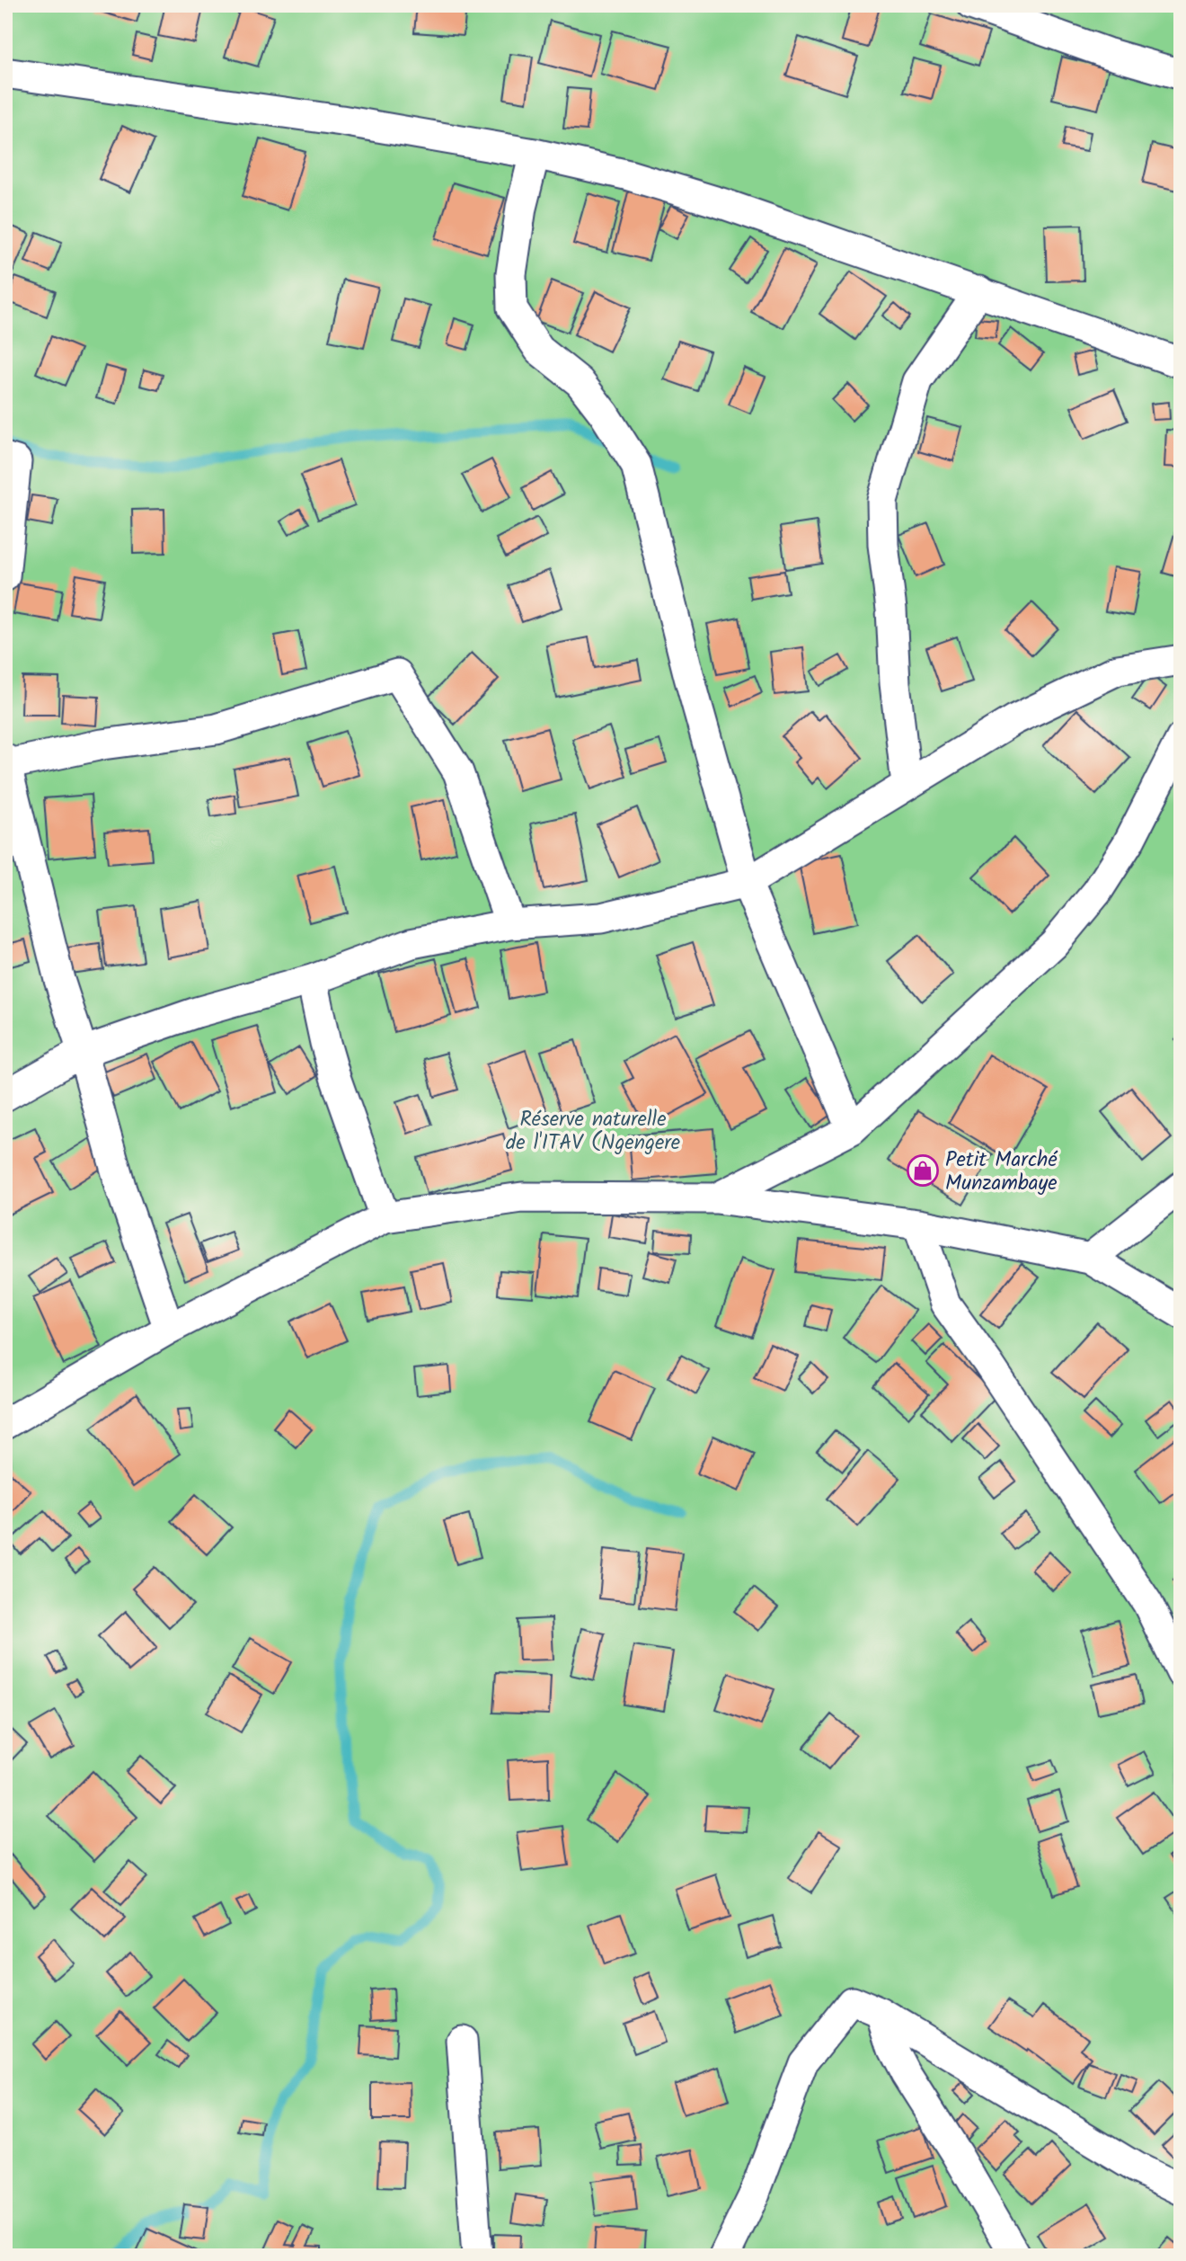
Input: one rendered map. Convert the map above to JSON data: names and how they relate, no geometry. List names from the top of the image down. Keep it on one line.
{"parks":["Réserve naturelle de l'ITAV (Ngengere"],"places":{"shop":["Petit Marché Munzambaye"]}}
